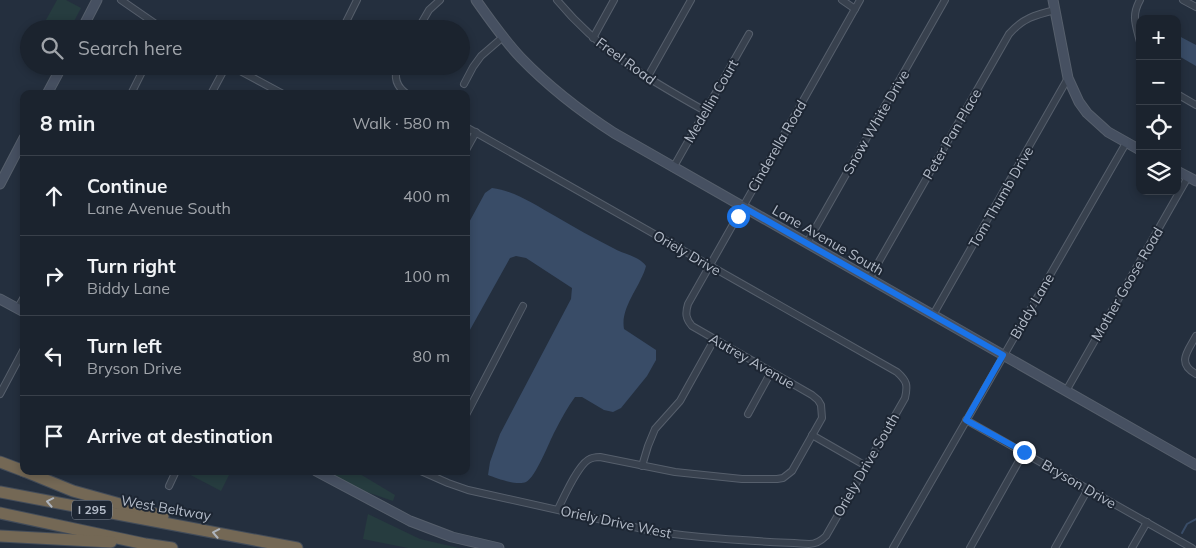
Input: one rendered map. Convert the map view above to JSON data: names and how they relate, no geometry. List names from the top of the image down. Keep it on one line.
{"streets":{"highway":["West Beltway","I 295"],"street":["Freel Road","Medellin Court","Snow White Drive","Peter Pan Place","Cinderella Road","Tom Thumb Drive","Lane Avenue South","Oriely Drive","Mother Goose Road","Biddy Lane","Autrey Avenue","Oriely Drive South","Bryson Drive","Oriely Drive West"]},"crossings":[["Freel Road","Medellin Court"],["Medellin Court","Lane Avenue South"],["Snow White Drive","Lane Avenue South"],["Peter Pan Place","Lane Avenue South"],["Cinderella Road","Lane Avenue South"],["Cinderella Road","Oriely Drive"],["Cinderella Road","Autrey Avenue"],["Tom Thumb Drive","Lane Avenue South"],["Lane Avenue South","Mother Goose Road"],["Lane Avenue South","Biddy Lane"],["Oriely Drive","Oriely Drive South"],["Biddy Lane","Bryson Drive"],["Oriely Drive South","Oriely Drive West"]],"page":{"map_buttons":["+","−"],"search":"Search here","heading":["8 min","Walk · 580 m"],"list":[["Continue","Lane Avenue South","400 m"],["Turn right","Biddy Lane","100 m"],["Turn left","Bryson Drive","80 m"],"Arrive at destination"]}}
